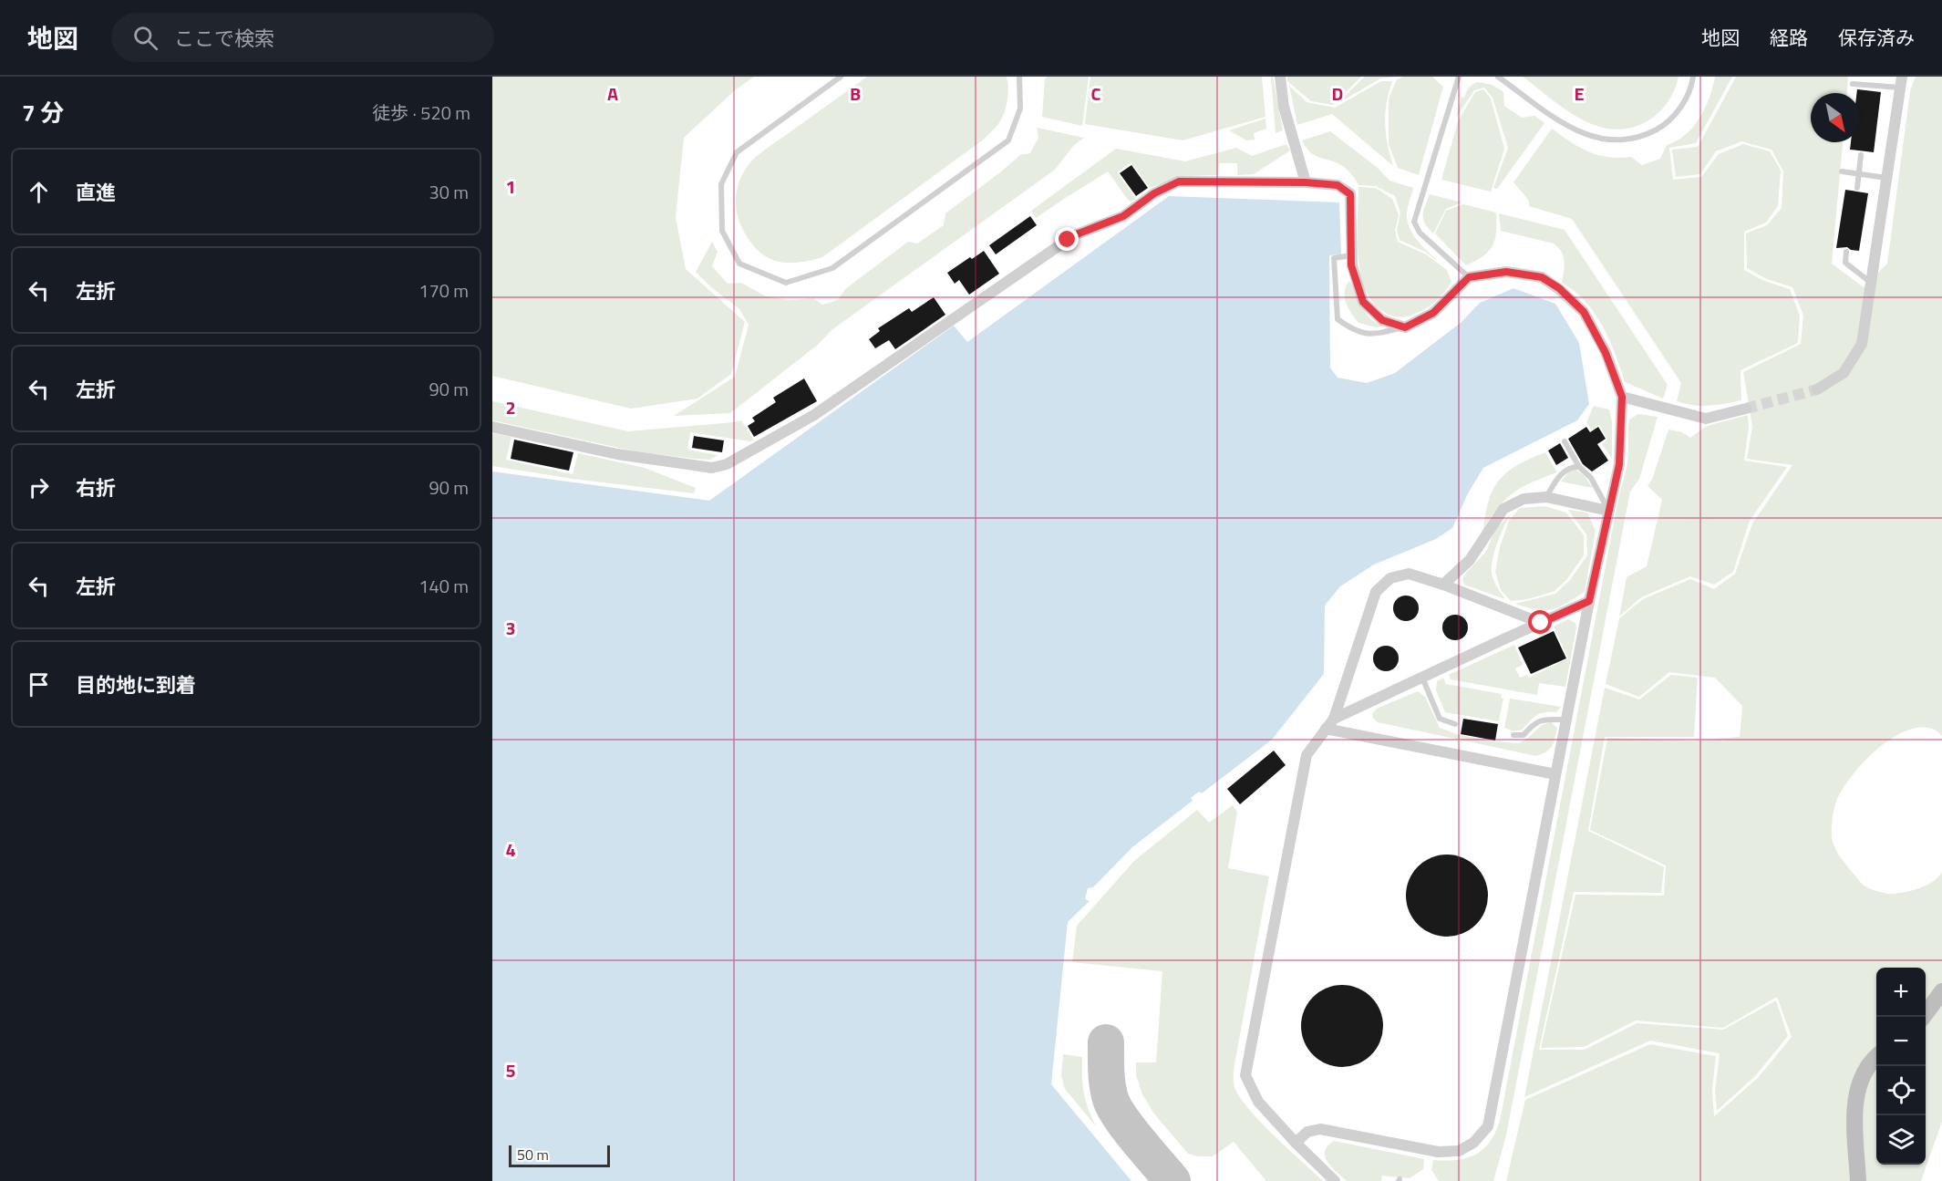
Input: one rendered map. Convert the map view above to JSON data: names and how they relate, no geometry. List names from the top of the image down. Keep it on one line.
{"scale_bar":"50 m","north":"bottom right","page":{"header":"地図","search":"ここで検索","nav":["地図","経路","保存済み"],"heading":["7 分","徒歩 · 520 m"],"list":[["直進","30 m"],["左折","170 m"],["左折","90 m"],["右折","90 m"],["左折","140 m"],"目的地に到着"],"map_buttons":["+","−"],"scale":"50 m"},"grid":{"columns":["A","B","C","D","E"],"rows":["1","2","3","4","5"]}}
